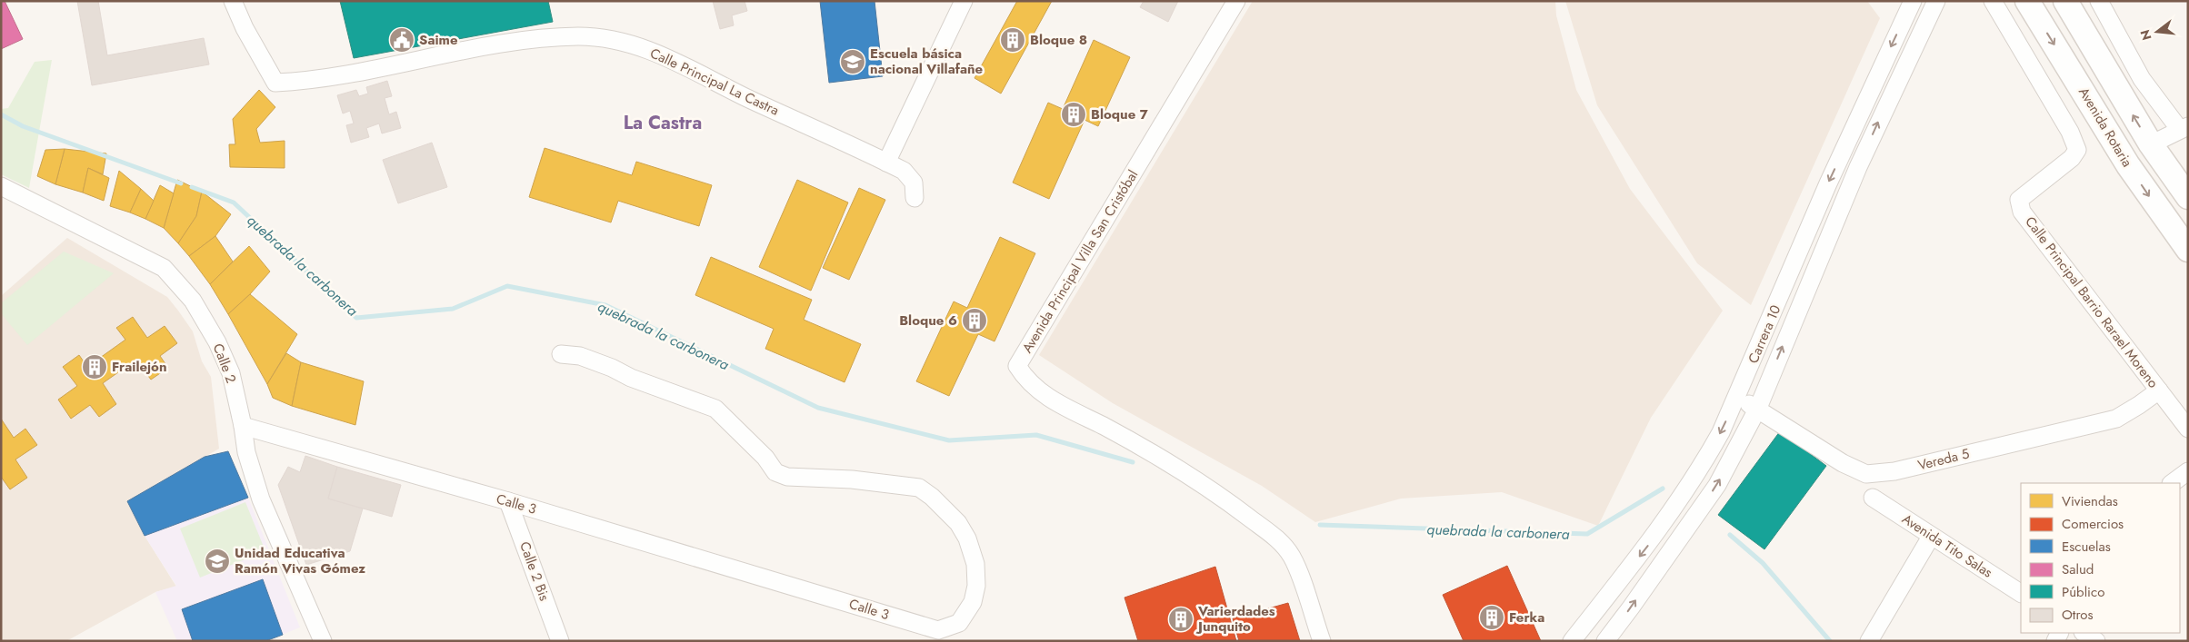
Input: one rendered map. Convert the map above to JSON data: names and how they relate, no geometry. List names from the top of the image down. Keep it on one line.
{"streets":{"main road":["Avenida Rotaria"],"street":["Calle Principal La Castra","Avenida Principal Villa San Cristóbal","Calle Principal Barrio Rarael Moreno","Carrera 10","Calle 2","Vereda 5","Calle 3","Avenida Tito Salas","Calle 2 Bis"]},"crossings":[["Calle Principal Barrio Rarael Moreno","Vereda 5"],["Carrera 10","Vereda 5"],["Calle 2","Calle 3"],["Calle 3","Calle 2 Bis"]],"districts":["La Castra"],"water":["quebrada la carbonera"],"places":{"public building":["Saime"],"building":["Bloque 8","Bloque 7","Bloque 6","Frailejón","Ferka","Varierdades Junquito"],"school or university":["Escuela básica nacional Villafañe","Unidad Educativa Ramón Vivas Gómez"]},"legend":["Viviendas","Comercios","Escuelas","Salud","Público","Otros"],"north":"left"}
